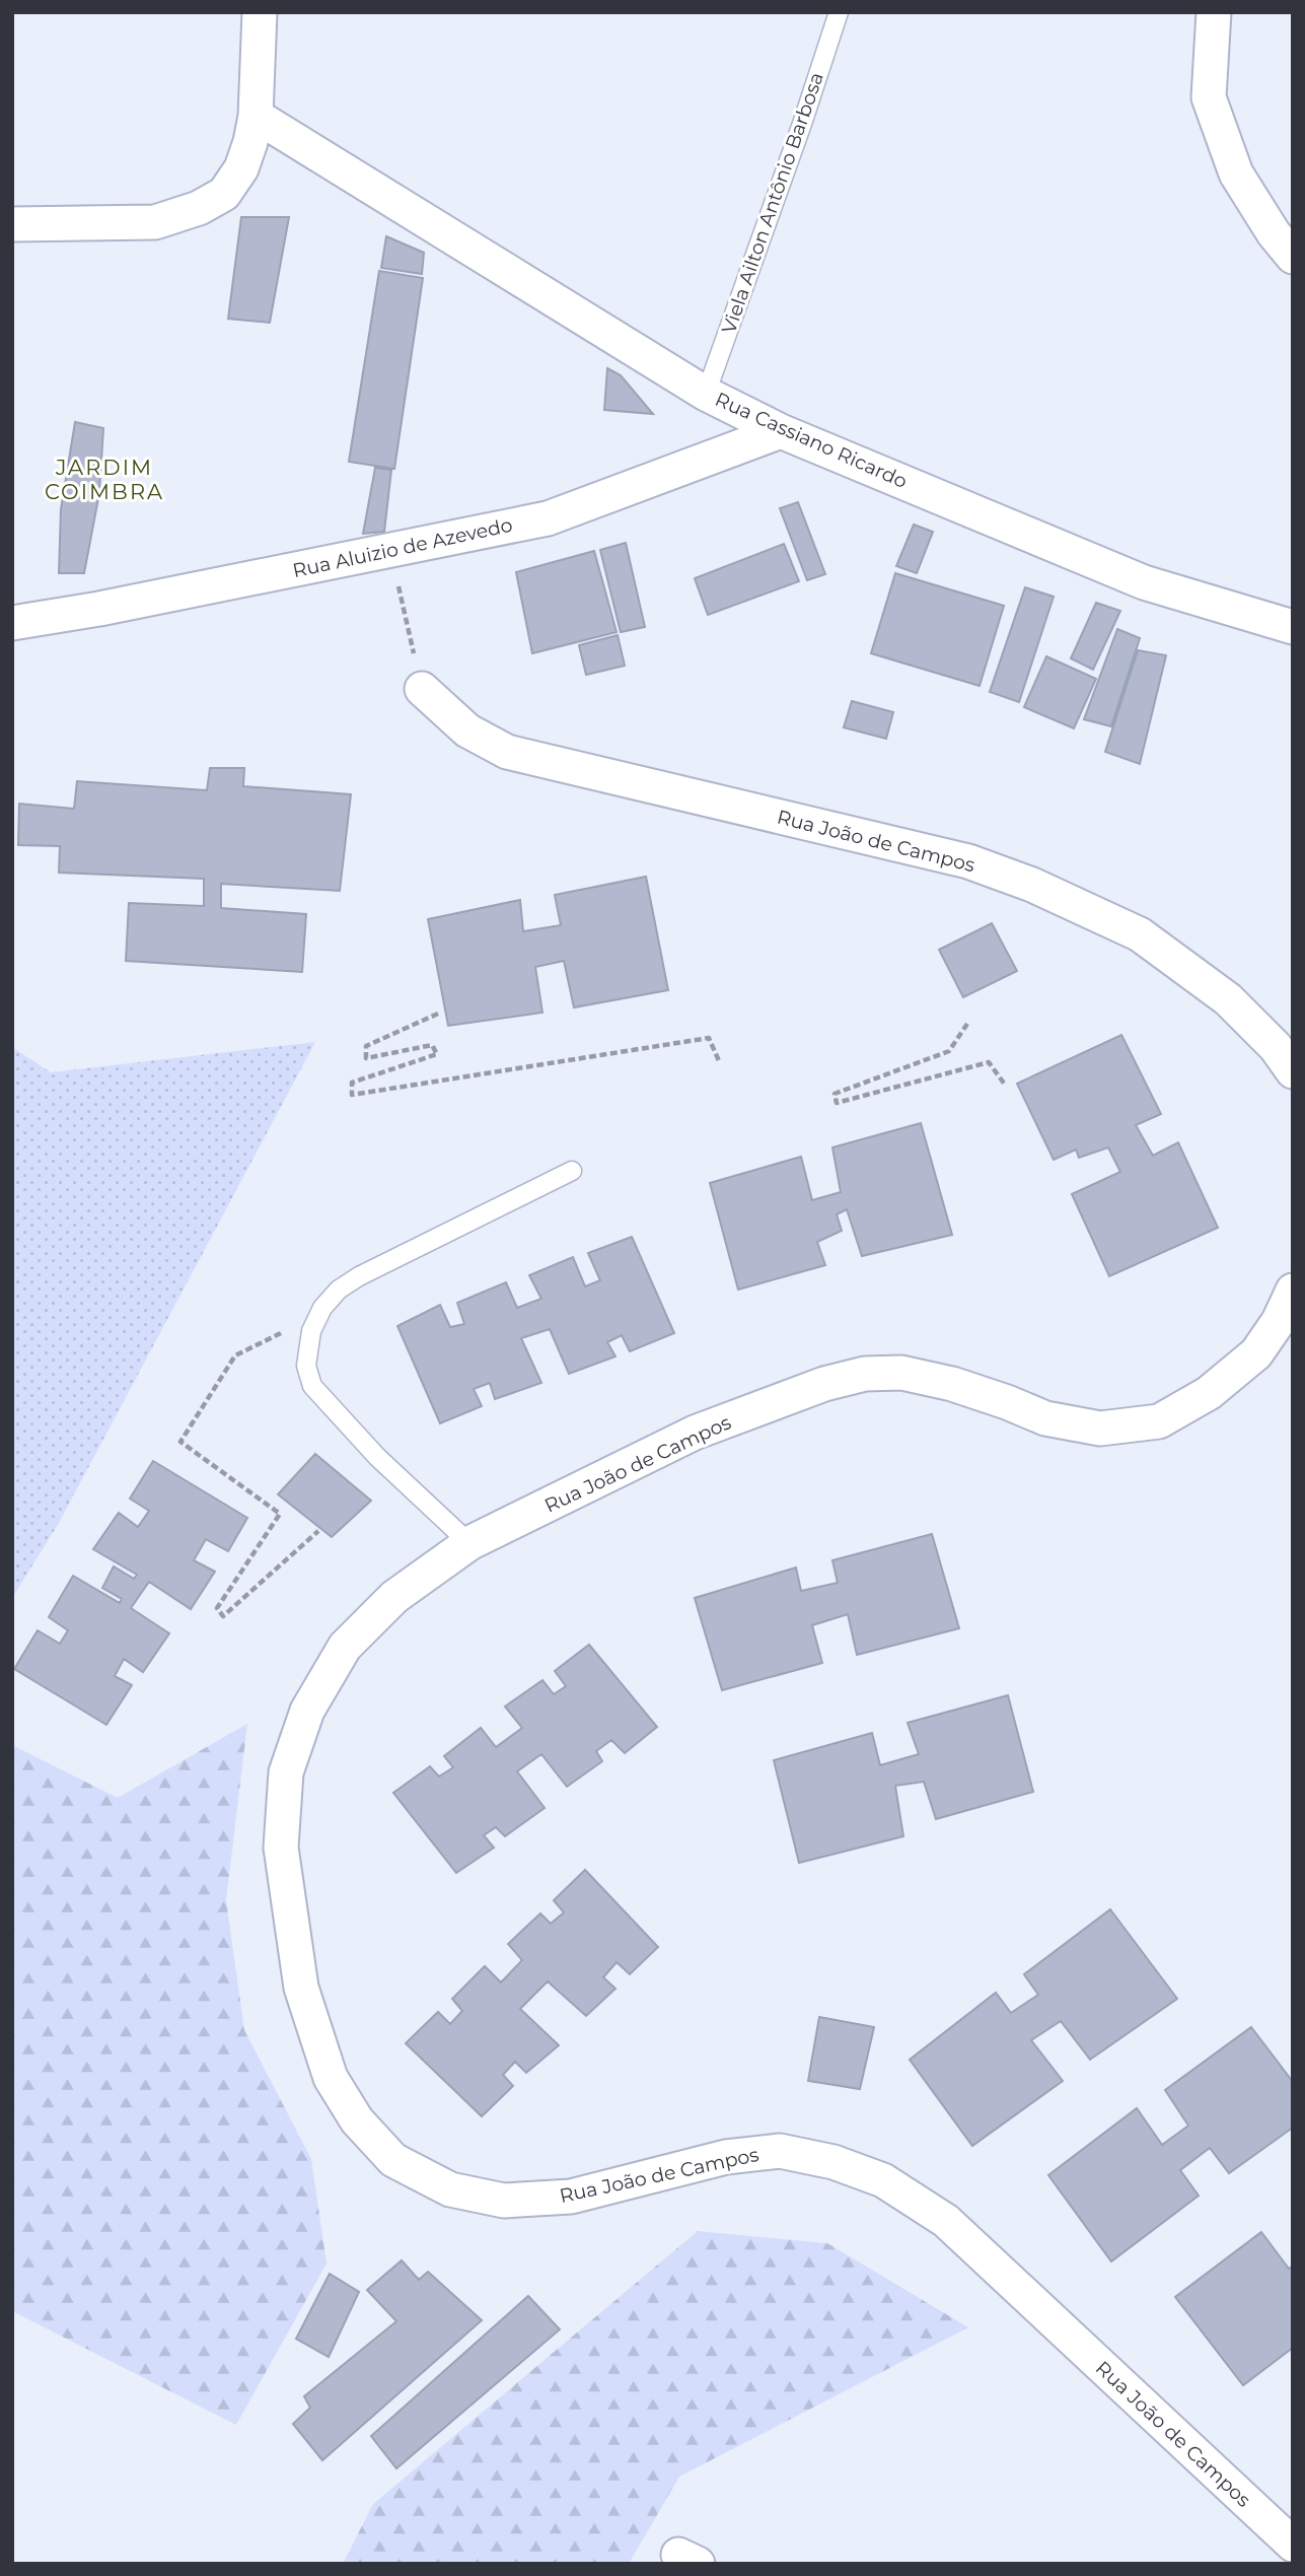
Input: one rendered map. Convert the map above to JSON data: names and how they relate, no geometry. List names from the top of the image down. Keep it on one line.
{"streets":{"street":["Rua Cassiano Ricardo","Rua Aluizio de Azevedo","Rua João de Campos"],"lane":["Viela Ailton Antônio Barbosa"]},"crossings":[["Viela Ailton Antônio Barbosa","Rua Cassiano Ricardo"],["Rua Cassiano Ricardo","Rua Aluizio de Azevedo"]],"districts":["JARDIM COIMBRA"]}
